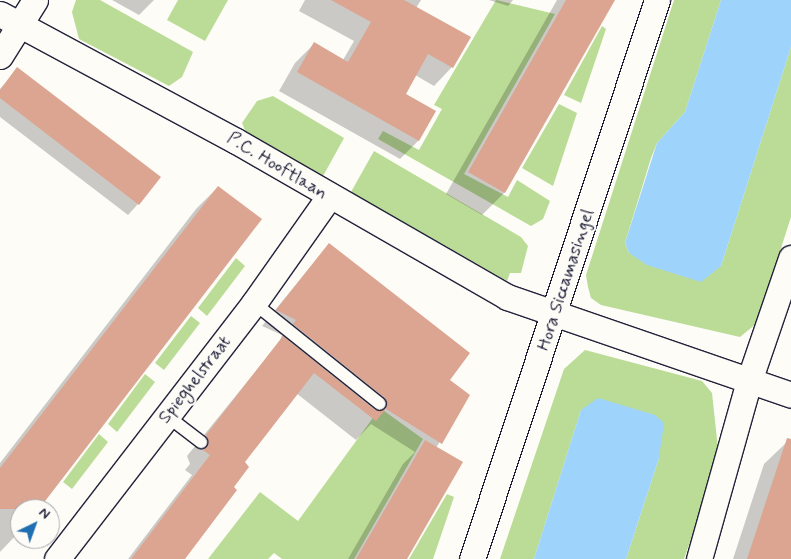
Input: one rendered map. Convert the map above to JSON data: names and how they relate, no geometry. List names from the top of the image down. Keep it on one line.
{"streets":{"street":["P.C. Hooftlaan","Hora Siccamasingel","Spieghelstraat"]},"crossings":[["P.C. Hooftlaan","Hora Siccamasingel"],["P.C. Hooftlaan","Spieghelstraat"]],"north":"top right"}
